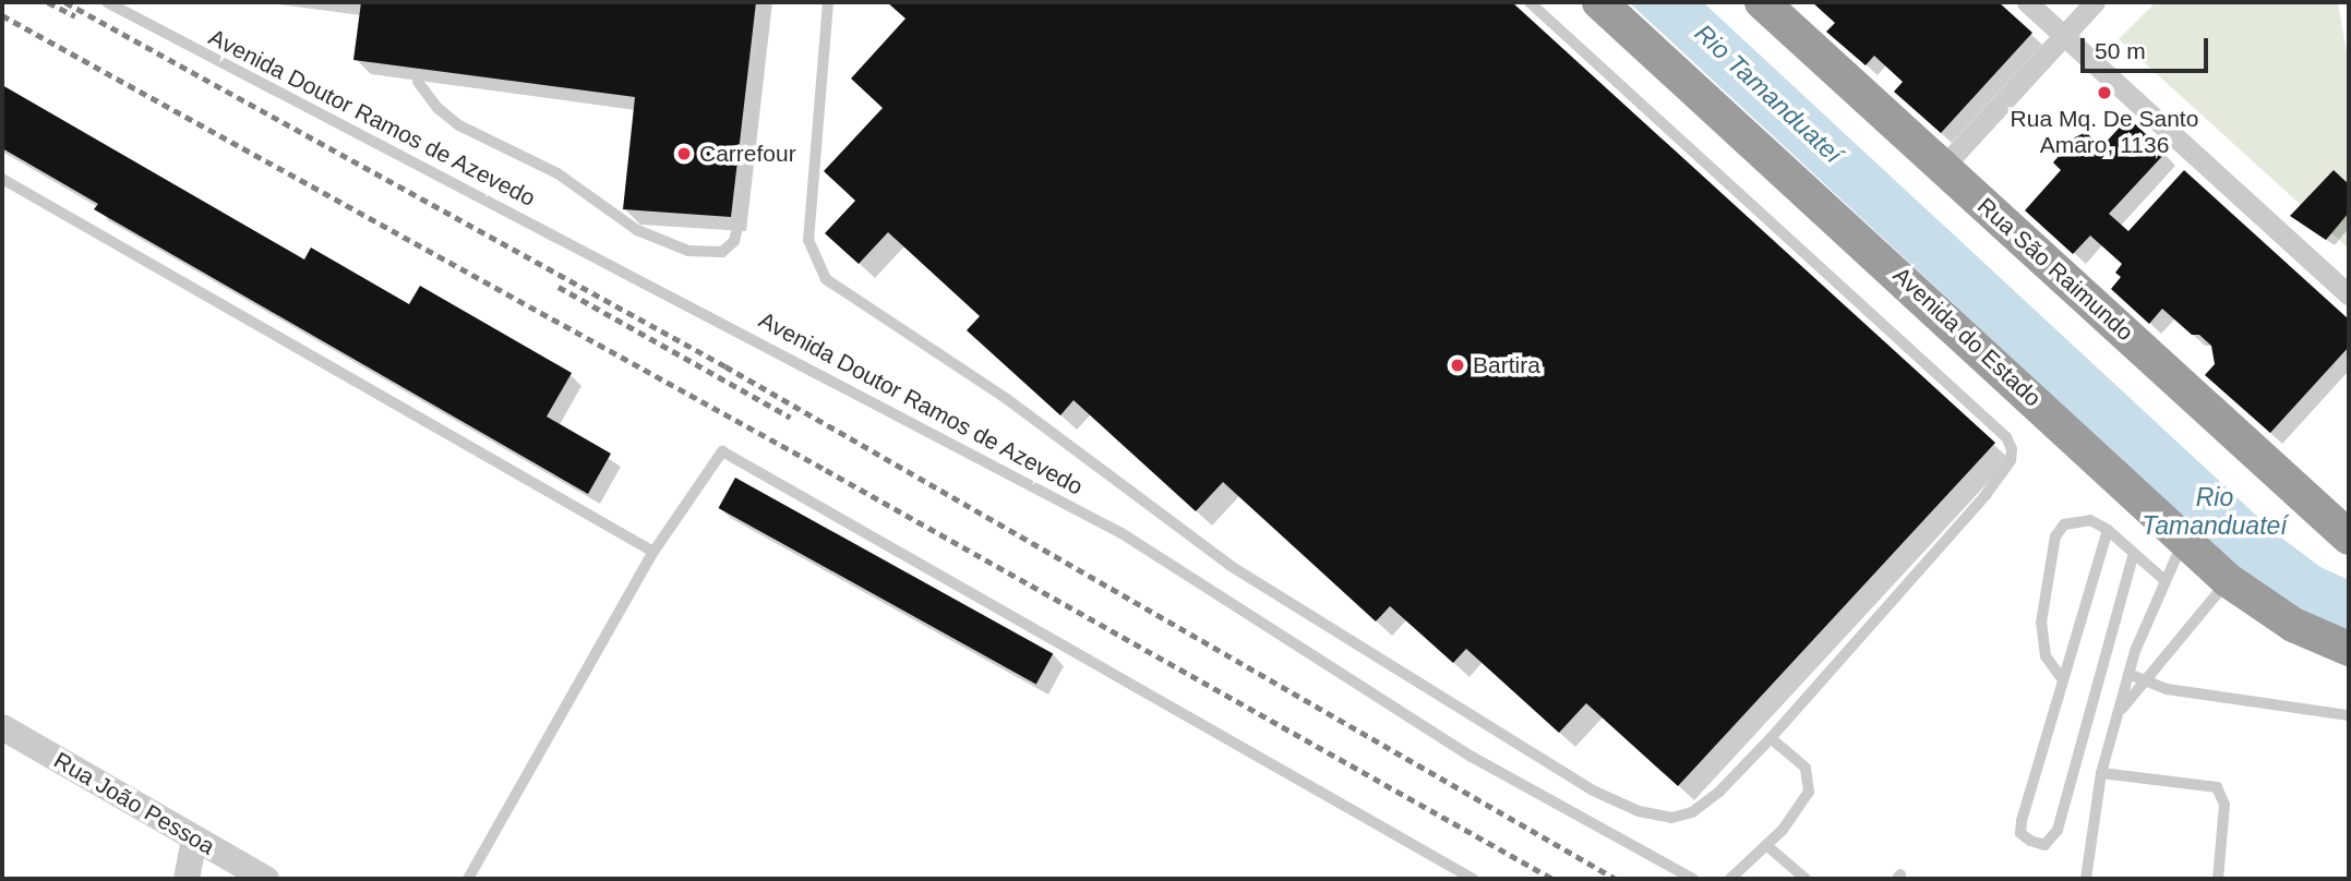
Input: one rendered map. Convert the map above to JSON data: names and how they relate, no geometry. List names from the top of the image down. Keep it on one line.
{"streets":{"highway":["Rua São Raimundo","Avenida do Estado"],"street":["Rua João Pessoa"],"lane":["Avenida Doutor Ramos de Azevedo"]},"water":["Rio Tamanduateí"],"places":["Rua Mq. De Santo Amaro, 1136","Carrefour","Bartira"],"scale_bar":"50 m"}
